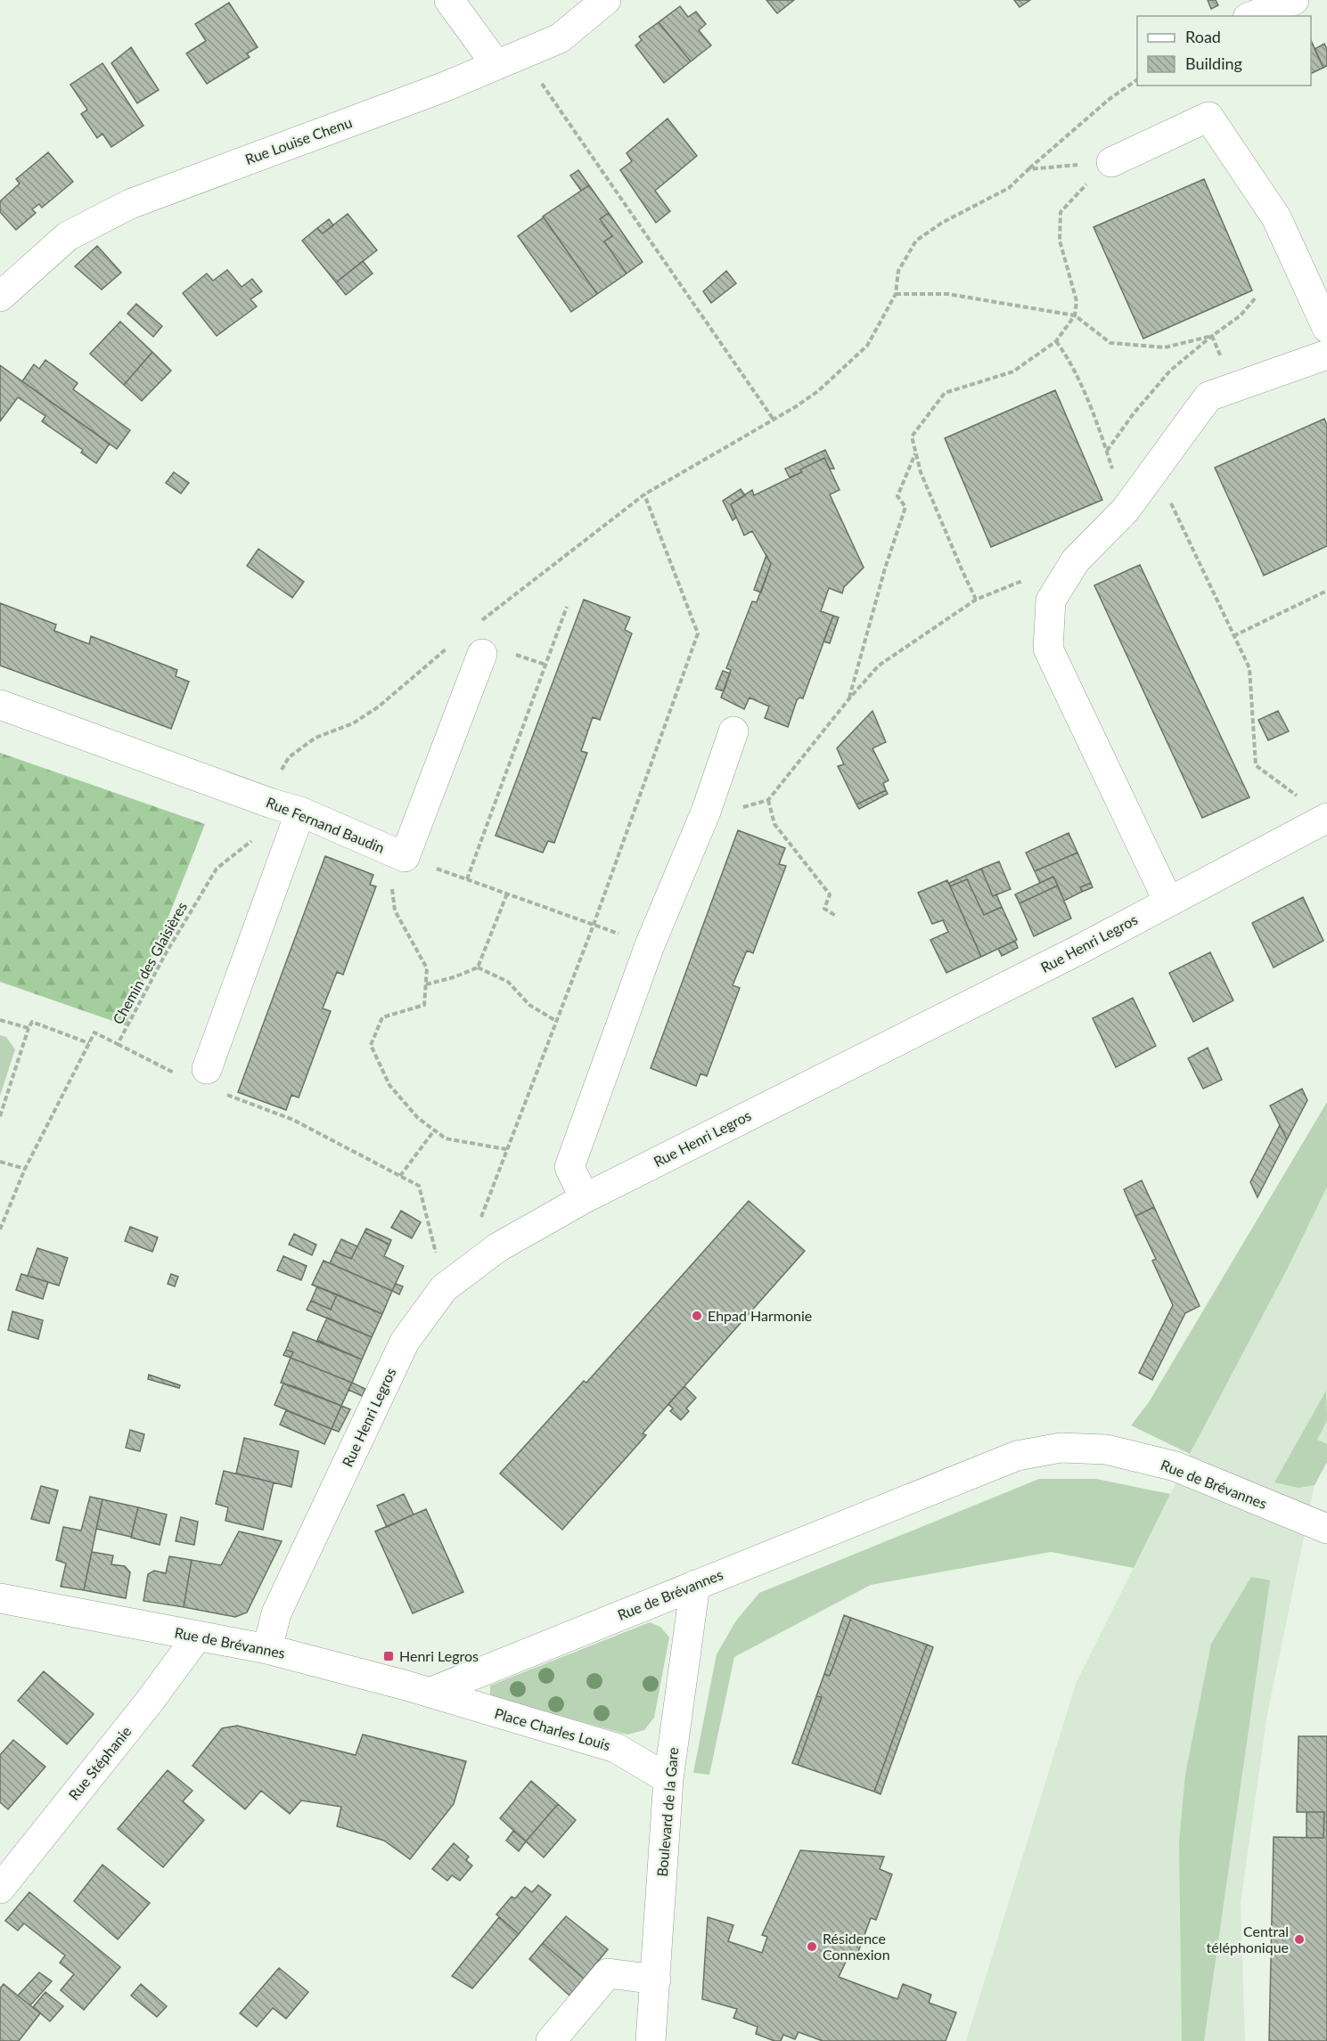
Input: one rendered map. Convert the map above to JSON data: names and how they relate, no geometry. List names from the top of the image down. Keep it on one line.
{"streets":{"street":["Rue Louise Chenu","Rue Fernand Baudin","Rue Henri Legros","Rue de Brévannes","Place Charles Louis","Rue Stéphanie","Boulevard de la Gare"],"path":["Chemin des Glaisières"]},"crossings":[["Rue Fernand Baudin","Chemin des Glaisières"],["Rue Henri Legros","Rue de Brévannes"],["Rue de Brévannes","Place Charles Louis"],["Rue de Brévannes","Rue Stéphanie"],["Rue de Brévannes","Boulevard de la Gare"],["Place Charles Louis","Boulevard de la Gare"]],"places":{"other":["Ehpad Harmonie","Central téléphonique","Résidence Connexion"],"transit":["Henri Legros"]},"legend":["Road","Building"]}
